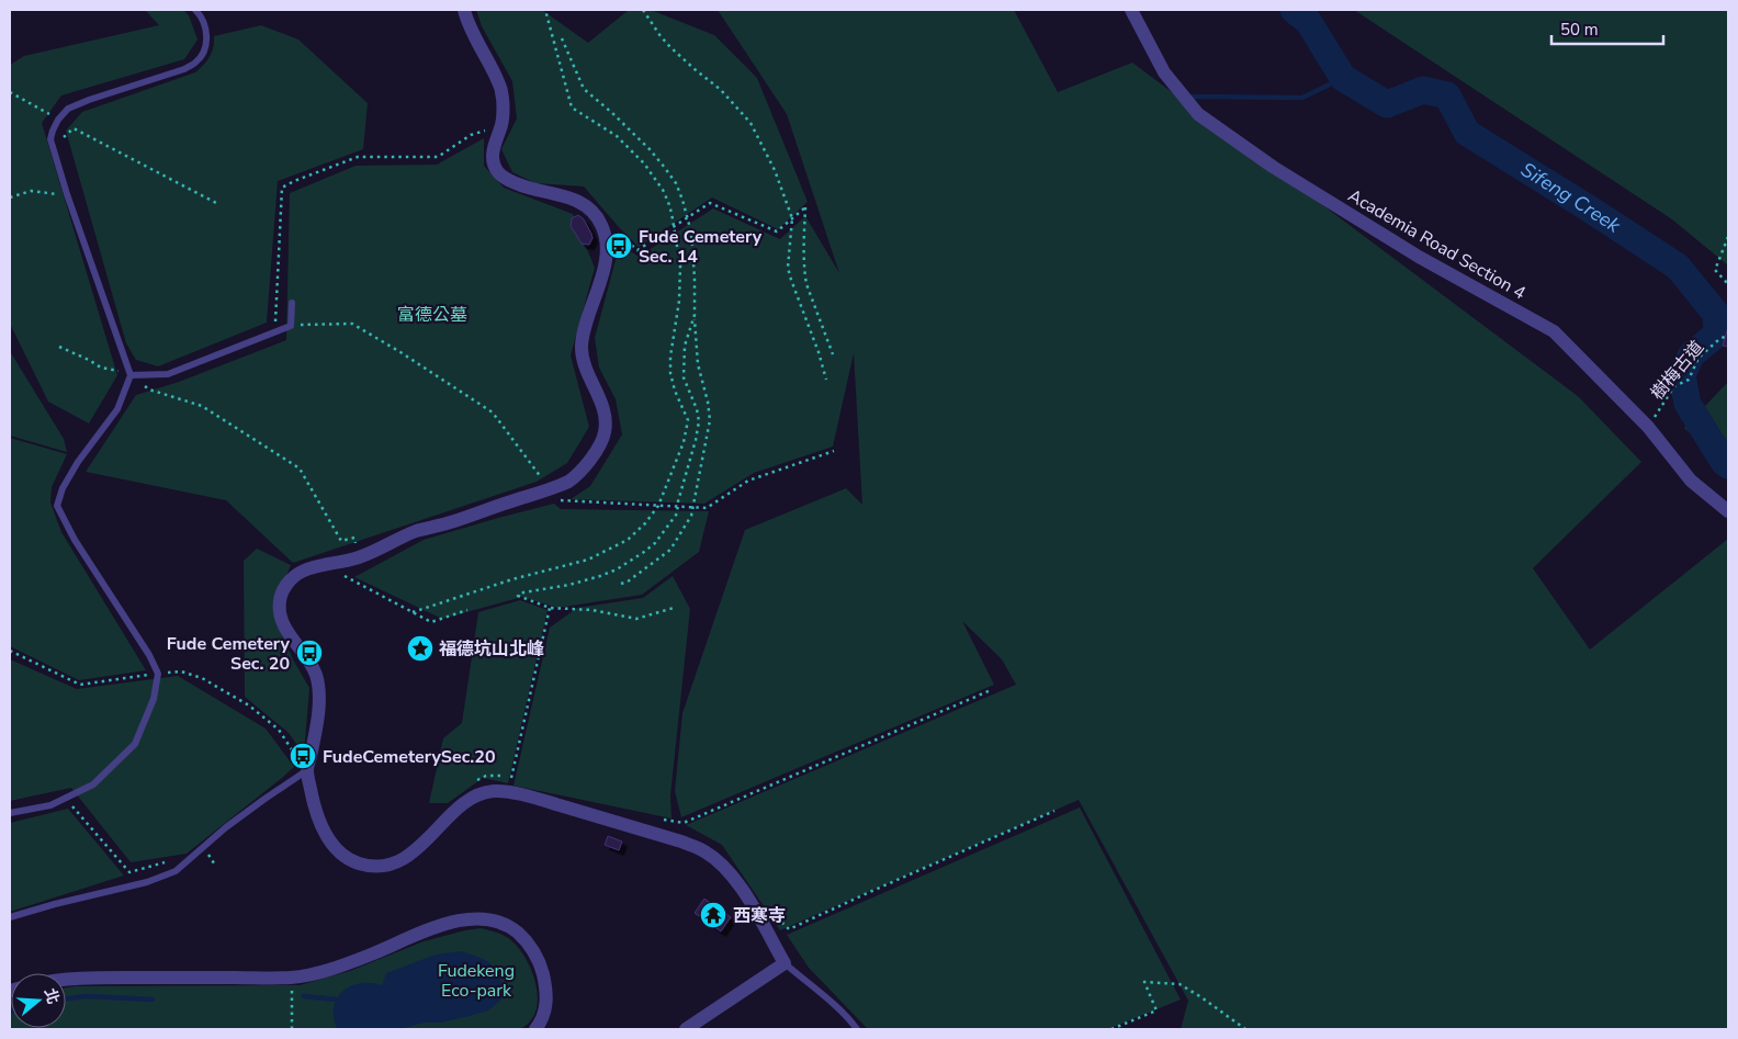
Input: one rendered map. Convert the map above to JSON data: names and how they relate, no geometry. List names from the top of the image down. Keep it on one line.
{"streets":{"street":["Academia Road Section 4"],"path":["樹梅古道"]},"crossings":[["Academia Road Section 4","樹梅古道"]],"water":["Sifeng Creek"],"parks":["富德公墓","Fudekeng Eco-park"],"places":{"bus stop":["Fude Cemetery Sec. 14","Fude Cemetery Sec. 20","FudeCemeterySec.20"],"place":["福德坑山北峰"],"temple":["西寒寺"]},"scale_bar":"50 m","north":"right"}
